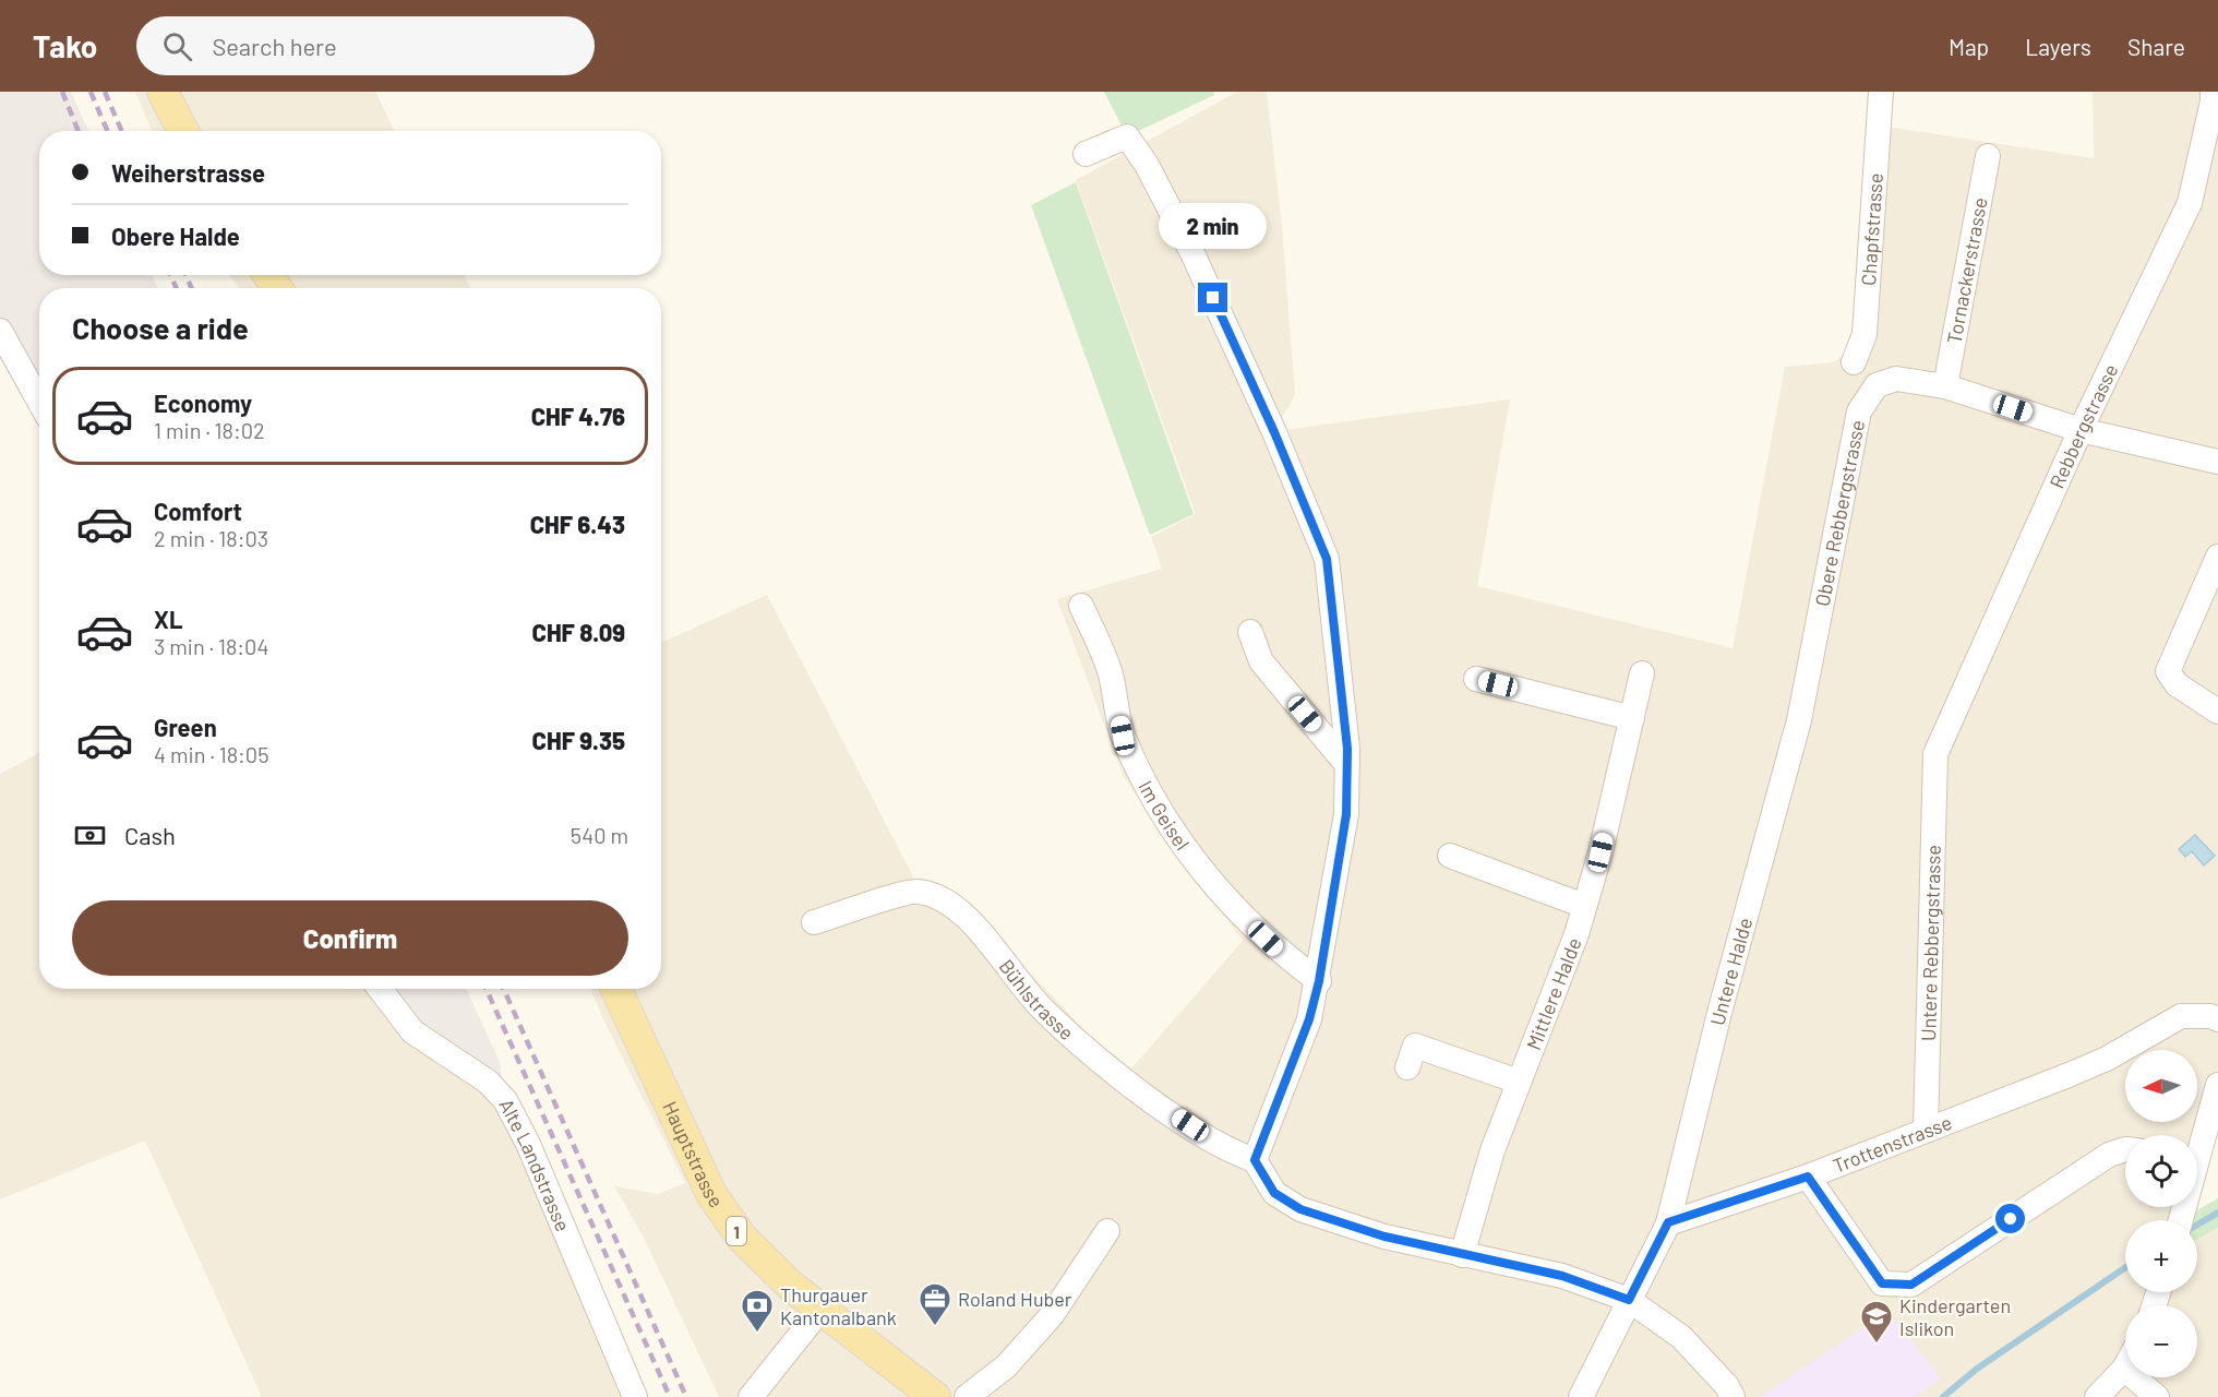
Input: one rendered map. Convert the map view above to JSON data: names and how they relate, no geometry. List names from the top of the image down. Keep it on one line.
{"streets":{"main road":["Hauptstrasse","1"],"street":["Chapfstrasse","Tornackerstrasse","Rebbergstrasse","Obere Rebbergstrasse","Im Geisel","Untere Rebbergstrasse","Untere Halde","Mittlere Halde","Bühlstrasse","Trottenstrasse","Alte Landstrasse"]},"crossings":[["Tornackerstrasse","Obere Rebbergstrasse"],["Rebbergstrasse","Obere Rebbergstrasse"],["Rebbergstrasse","Untere Rebbergstrasse"],["Obere Rebbergstrasse","Untere Halde"],["Untere Rebbergstrasse","Trottenstrasse"],["Untere Halde","Trottenstrasse"]],"places":{"office":["Roland Huber"],"bank":["Thurgauer Kantonalbank"],"school or university":["Kindergarten Islikon"]},"north":"left","page":{"header":"Tako","search":"Search here","nav":["Map","Layers","Share"],"banner":["Weiherstrasse","Obere Halde"],"bubble":"2 min","heading":"Choose a ride","list":[{"name":"Economy","note":"1 min · 18:02","value":"CHF 4.76"},{"name":"Comfort","note":"2 min · 18:03","value":"CHF 6.43"},{"name":"XL","note":"3 min · 18:04","value":"CHF 8.09"},{"name":"Green","note":"4 min · 18:05","value":"CHF 9.35"}],"pay":["Cash","540 m"],"buttons":"Confirm","map_buttons":["+","−"]}}
